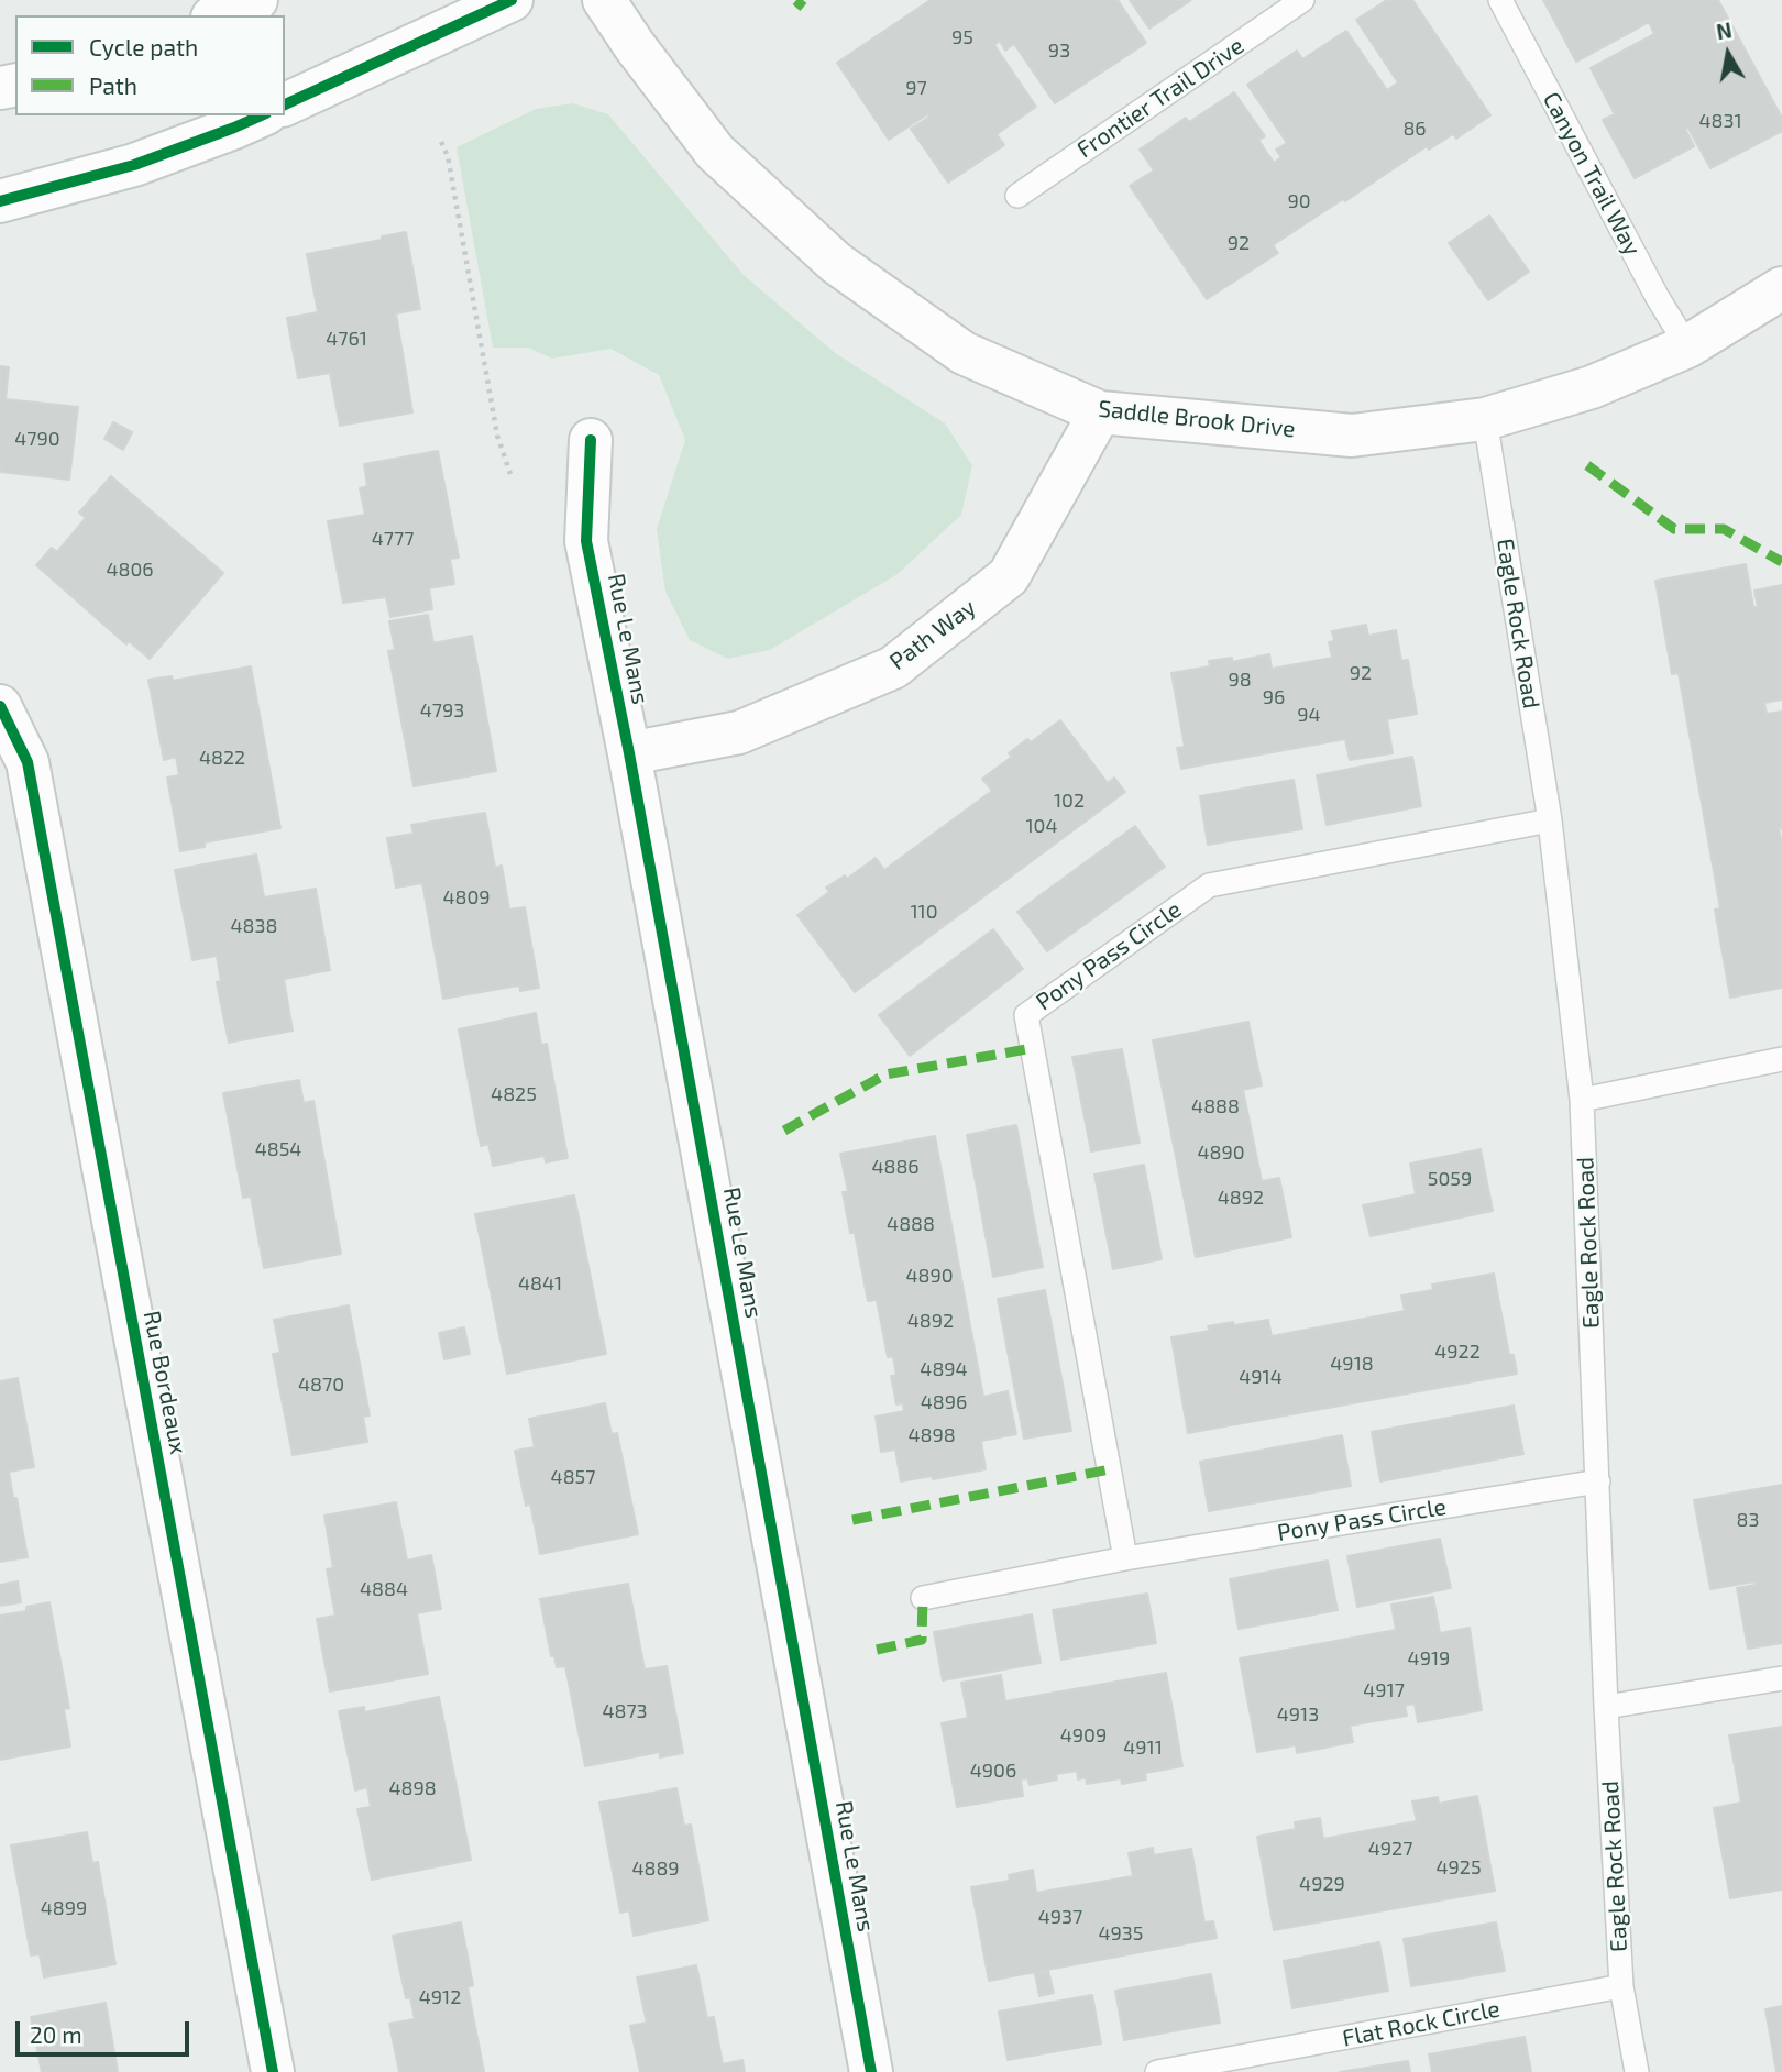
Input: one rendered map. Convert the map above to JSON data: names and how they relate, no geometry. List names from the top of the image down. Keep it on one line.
{"streets":{"street":["Saddle Brook Drive","Path Way","Rue Le Mans","Rue Bordeaux"],"lane":["Frontier Trail Drive","Canyon Trail Way","Eagle Rock Road","Pony Pass Circle","Flat Rock Circle"]},"crossings":[["Canyon Trail Way","Saddle Brook Drive"],["Saddle Brook Drive","Eagle Rock Road"],["Saddle Brook Drive","Path Way"],["Eagle Rock Road","Pony Pass Circle"],["Eagle Rock Road","Flat Rock Circle"],["Path Way","Rue Le Mans"]],"house_numbers":["95","93","97","4831","86","90","92","4761","4790","4777","4806","92","98","96","4793","94","4822","102","104","4809","110","4838","4825","4888","4854","4890","4886","5059","4892","4888","4890","4841","4892","4922","4918","4894","4914","4870","4896","4898","4857","83","4884","4919","4917","4873","4913","4909","4911","4906","4898","4927","4925","4889","4929","4899","4937","4935","4912"],"legend":["Cycle path","Path"],"scale_bar":"20 m","north":"top"}
